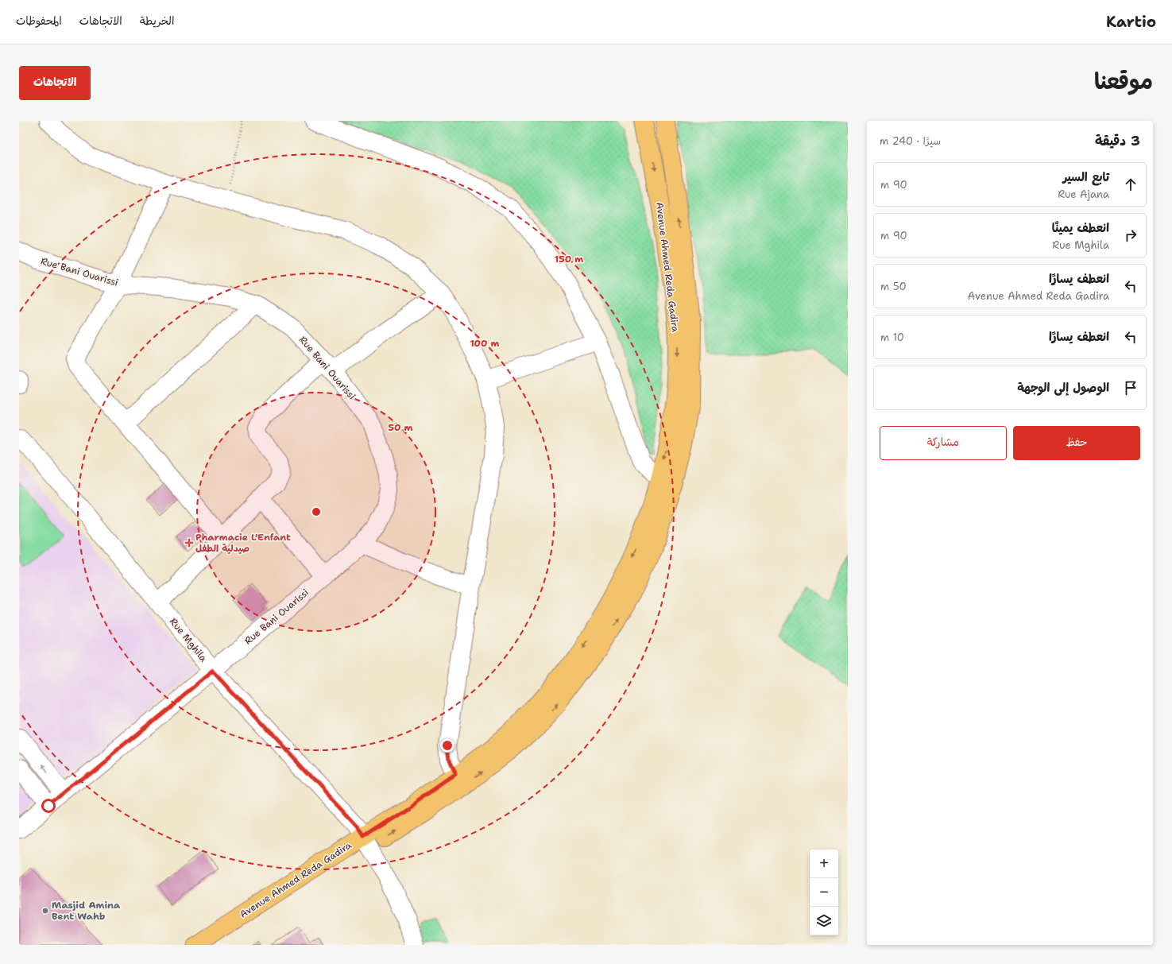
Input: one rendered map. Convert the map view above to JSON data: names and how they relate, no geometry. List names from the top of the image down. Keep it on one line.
{"streets":{"main road":["Avenue Ahmed Reda Gadira"],"street":["Rue Bani Ouarissi","Rue Mghila"]},"crossings":[["Avenue Ahmed Reda Gadira","Rue Mghila"],["Rue Bani Ouarissi","Rue Mghila"]],"places":{"health":["Pharmacie L'Enfant صيدلية الطفل"],"other":["Masjid Amina Bent Wahb"]},"page":{"header":"Kartio","nav":["الخريطة","الاتجاهات","المحفوظات"],"title":"موقعنا","buttons":["الاتجاهات",["حفظ","مشاركة"]],"heading":["3 دقيقة","سيرًا · 240 m"],"list":[["تابع السير","Rue Ajana","90 m"],["انعطف يمينًا","Rue Mghila","90 m"],["انعطف يسارًا","Avenue Ahmed Reda Gadira","50 m"],["انعطف يسارًا","10 m"],"الوصول إلى الوجهة"],"map_buttons":["+","−"]},"rings":["150 m","100 m","50 m"]}
